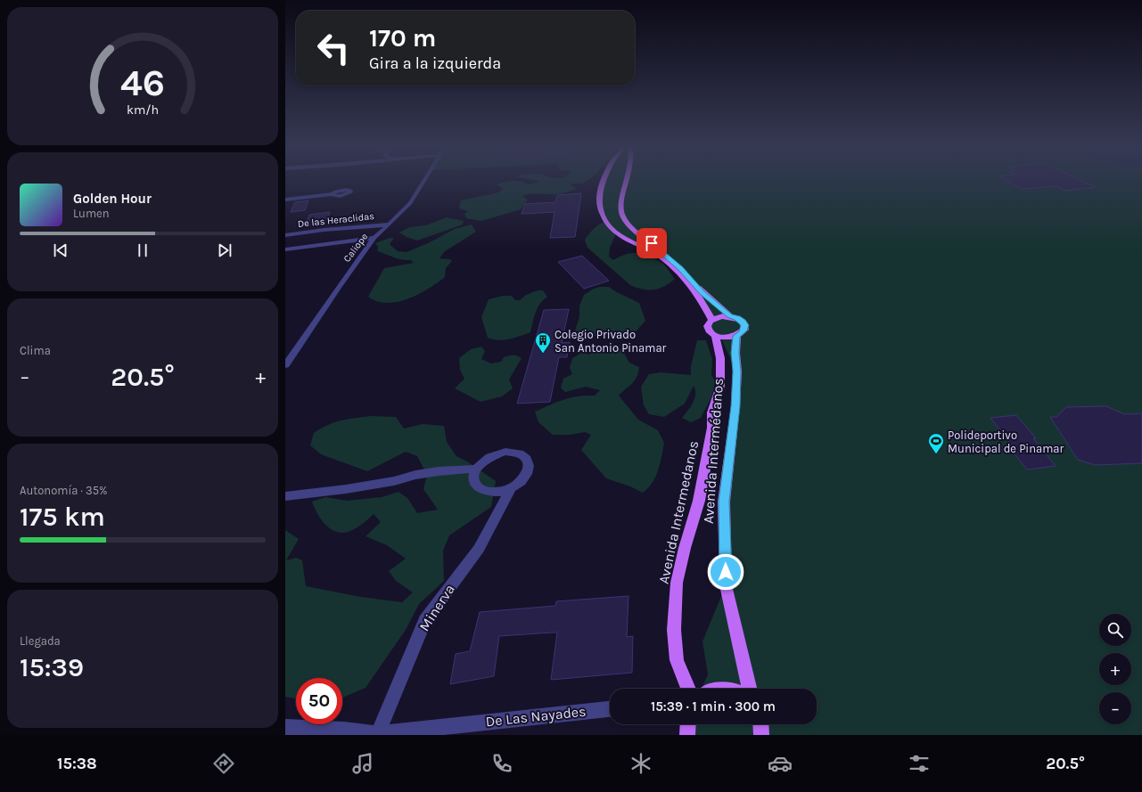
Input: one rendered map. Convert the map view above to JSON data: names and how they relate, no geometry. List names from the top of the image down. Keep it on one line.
{"streets":{"main road":["Avenida Intermédanos","Avenida Intermedanos"],"street":["De las Heraclidas","Caliope","Minerva","De Las Nayades"]},"crossings":[["De las Heraclidas","Caliope"],["Minerva","De Las Nayades"]],"places":{"building":["Colegio Privado San Antonio Pinamar"],"sports":["Polideportivo Municipal de Pinamar"]},"page":{"turn":["170 m","Gira a la izquierda"],"song":["Golden Hour","Lumen"],"tile":["Clima",["Autonomía · 35%","175 km"],["Llegada","15:39"]],"heat":["−","20.5°","+"],"map_buttons":["+","−"],"limit":"50","trip":"15:39 · 1 min · 300 m","tabs":["15:38","20.5°"],"gauge":["46","km/h"]}}
